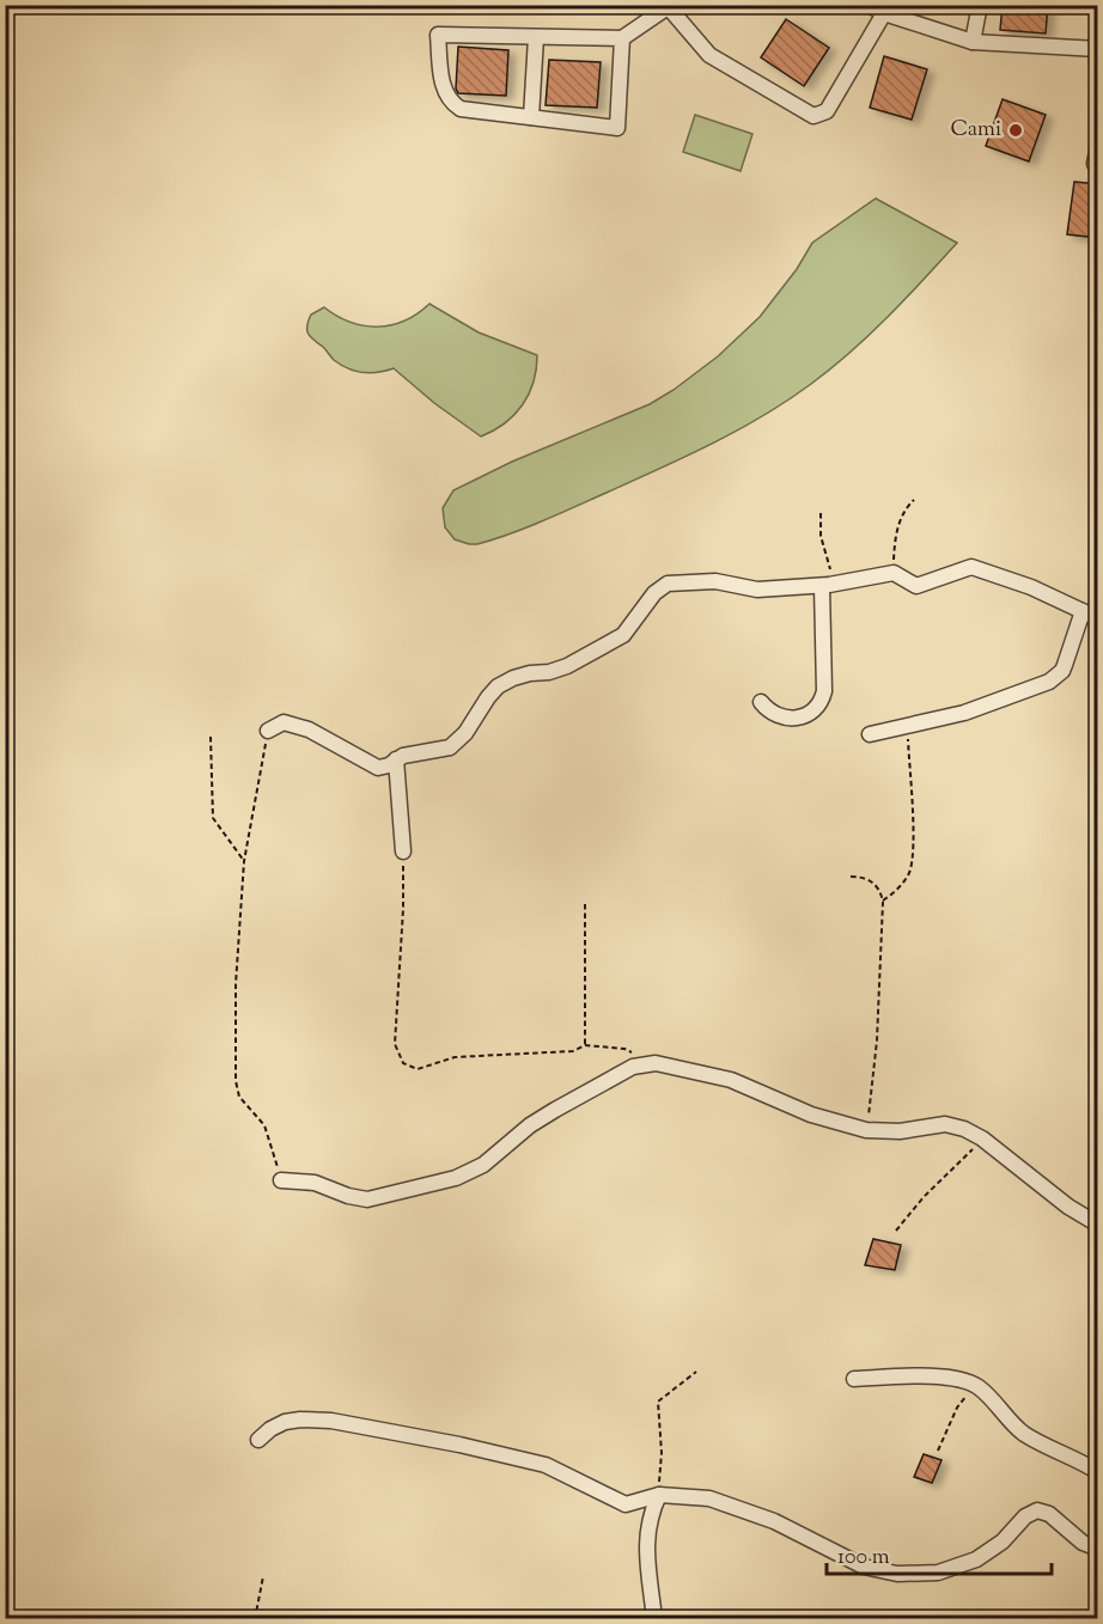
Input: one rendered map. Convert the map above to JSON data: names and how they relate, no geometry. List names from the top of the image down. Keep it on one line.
{"places":["Cami"],"scale_bar":"100 m"}
